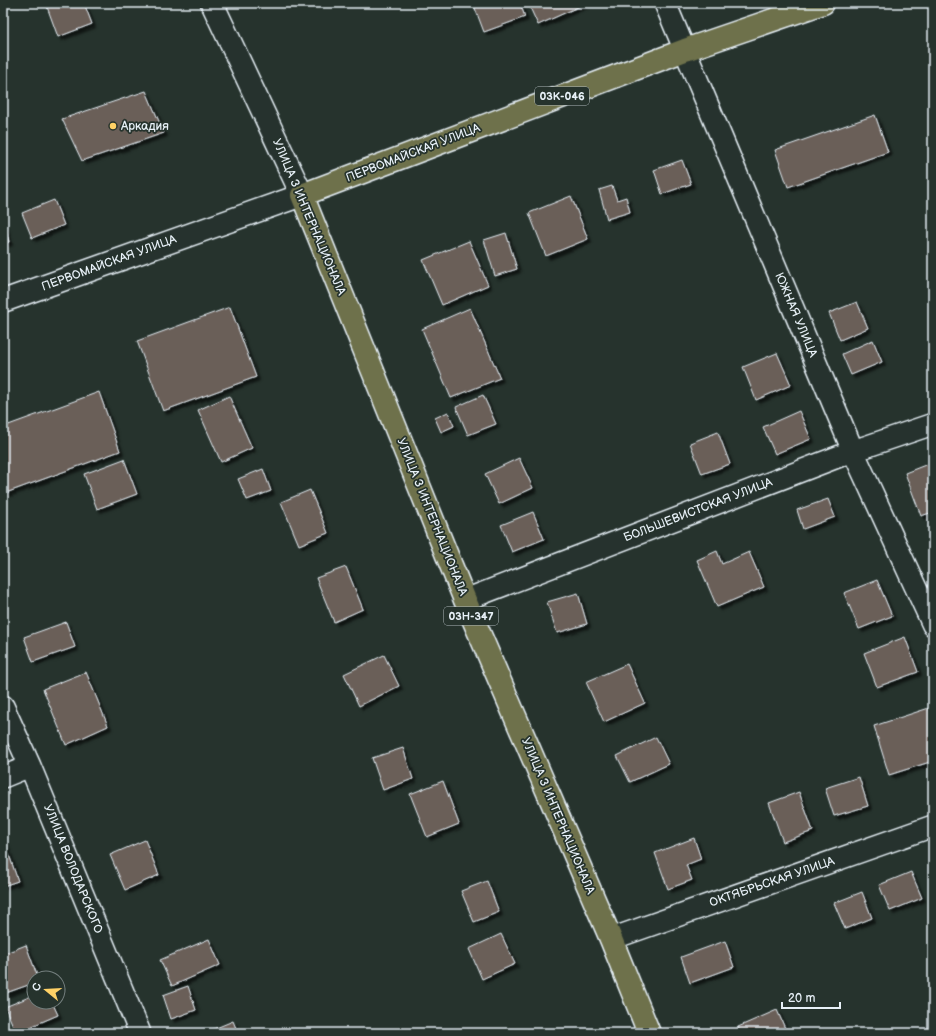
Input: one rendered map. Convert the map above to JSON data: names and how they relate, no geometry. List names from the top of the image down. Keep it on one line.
{"streets":{"main road":["03К-046","ПЕРВОМАЙСКАЯ УЛИЦА","УЛИЦА 3 ИНТЕРНАЦИОНАЛА","03Н-347"],"street":["ЮЖНАЯ УЛИЦА","БОЛЬШЕВИСТСКАЯ УЛИЦА","УЛИЦА ВОЛОДАРСКОГО","ОКТЯБРЬСКАЯ УЛИЦА"]},"crossings":[["ПЕРВОМАЙСКАЯ УЛИЦА","УЛИЦА 3 ИНТЕРНАЦИОНАЛА"],["ПЕРВОМАЙСКАЯ УЛИЦА","ЮЖНАЯ УЛИЦА"],["УЛИЦА 3 ИНТЕРНАЦИОНАЛА","БОЛЬШЕВИСТСКАЯ УЛИЦА"],["УЛИЦА 3 ИНТЕРНАЦИОНАЛА","ОКТЯБРЬСКАЯ УЛИЦА"],["ЮЖНАЯ УЛИЦА","БОЛЬШЕВИСТСКАЯ УЛИЦА"]],"places":["Аркадия"],"scale_bar":"20 m","north":"left"}
